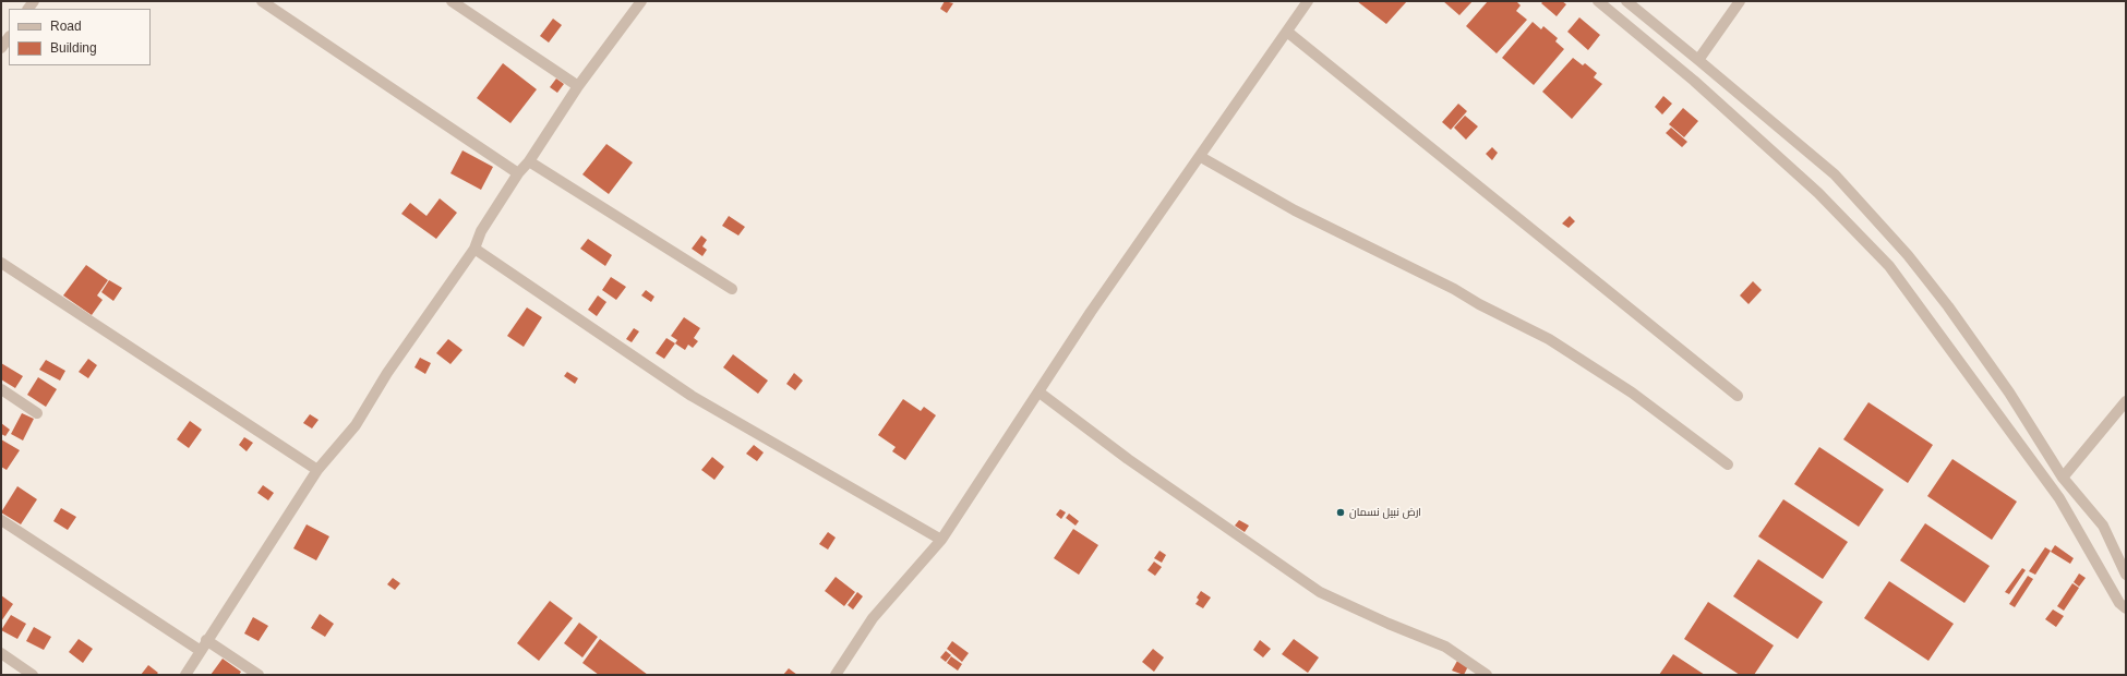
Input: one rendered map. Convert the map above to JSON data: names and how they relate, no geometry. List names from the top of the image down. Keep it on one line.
{"places":["ارض نبيل نسمان"],"legend":["Road","Building"]}
